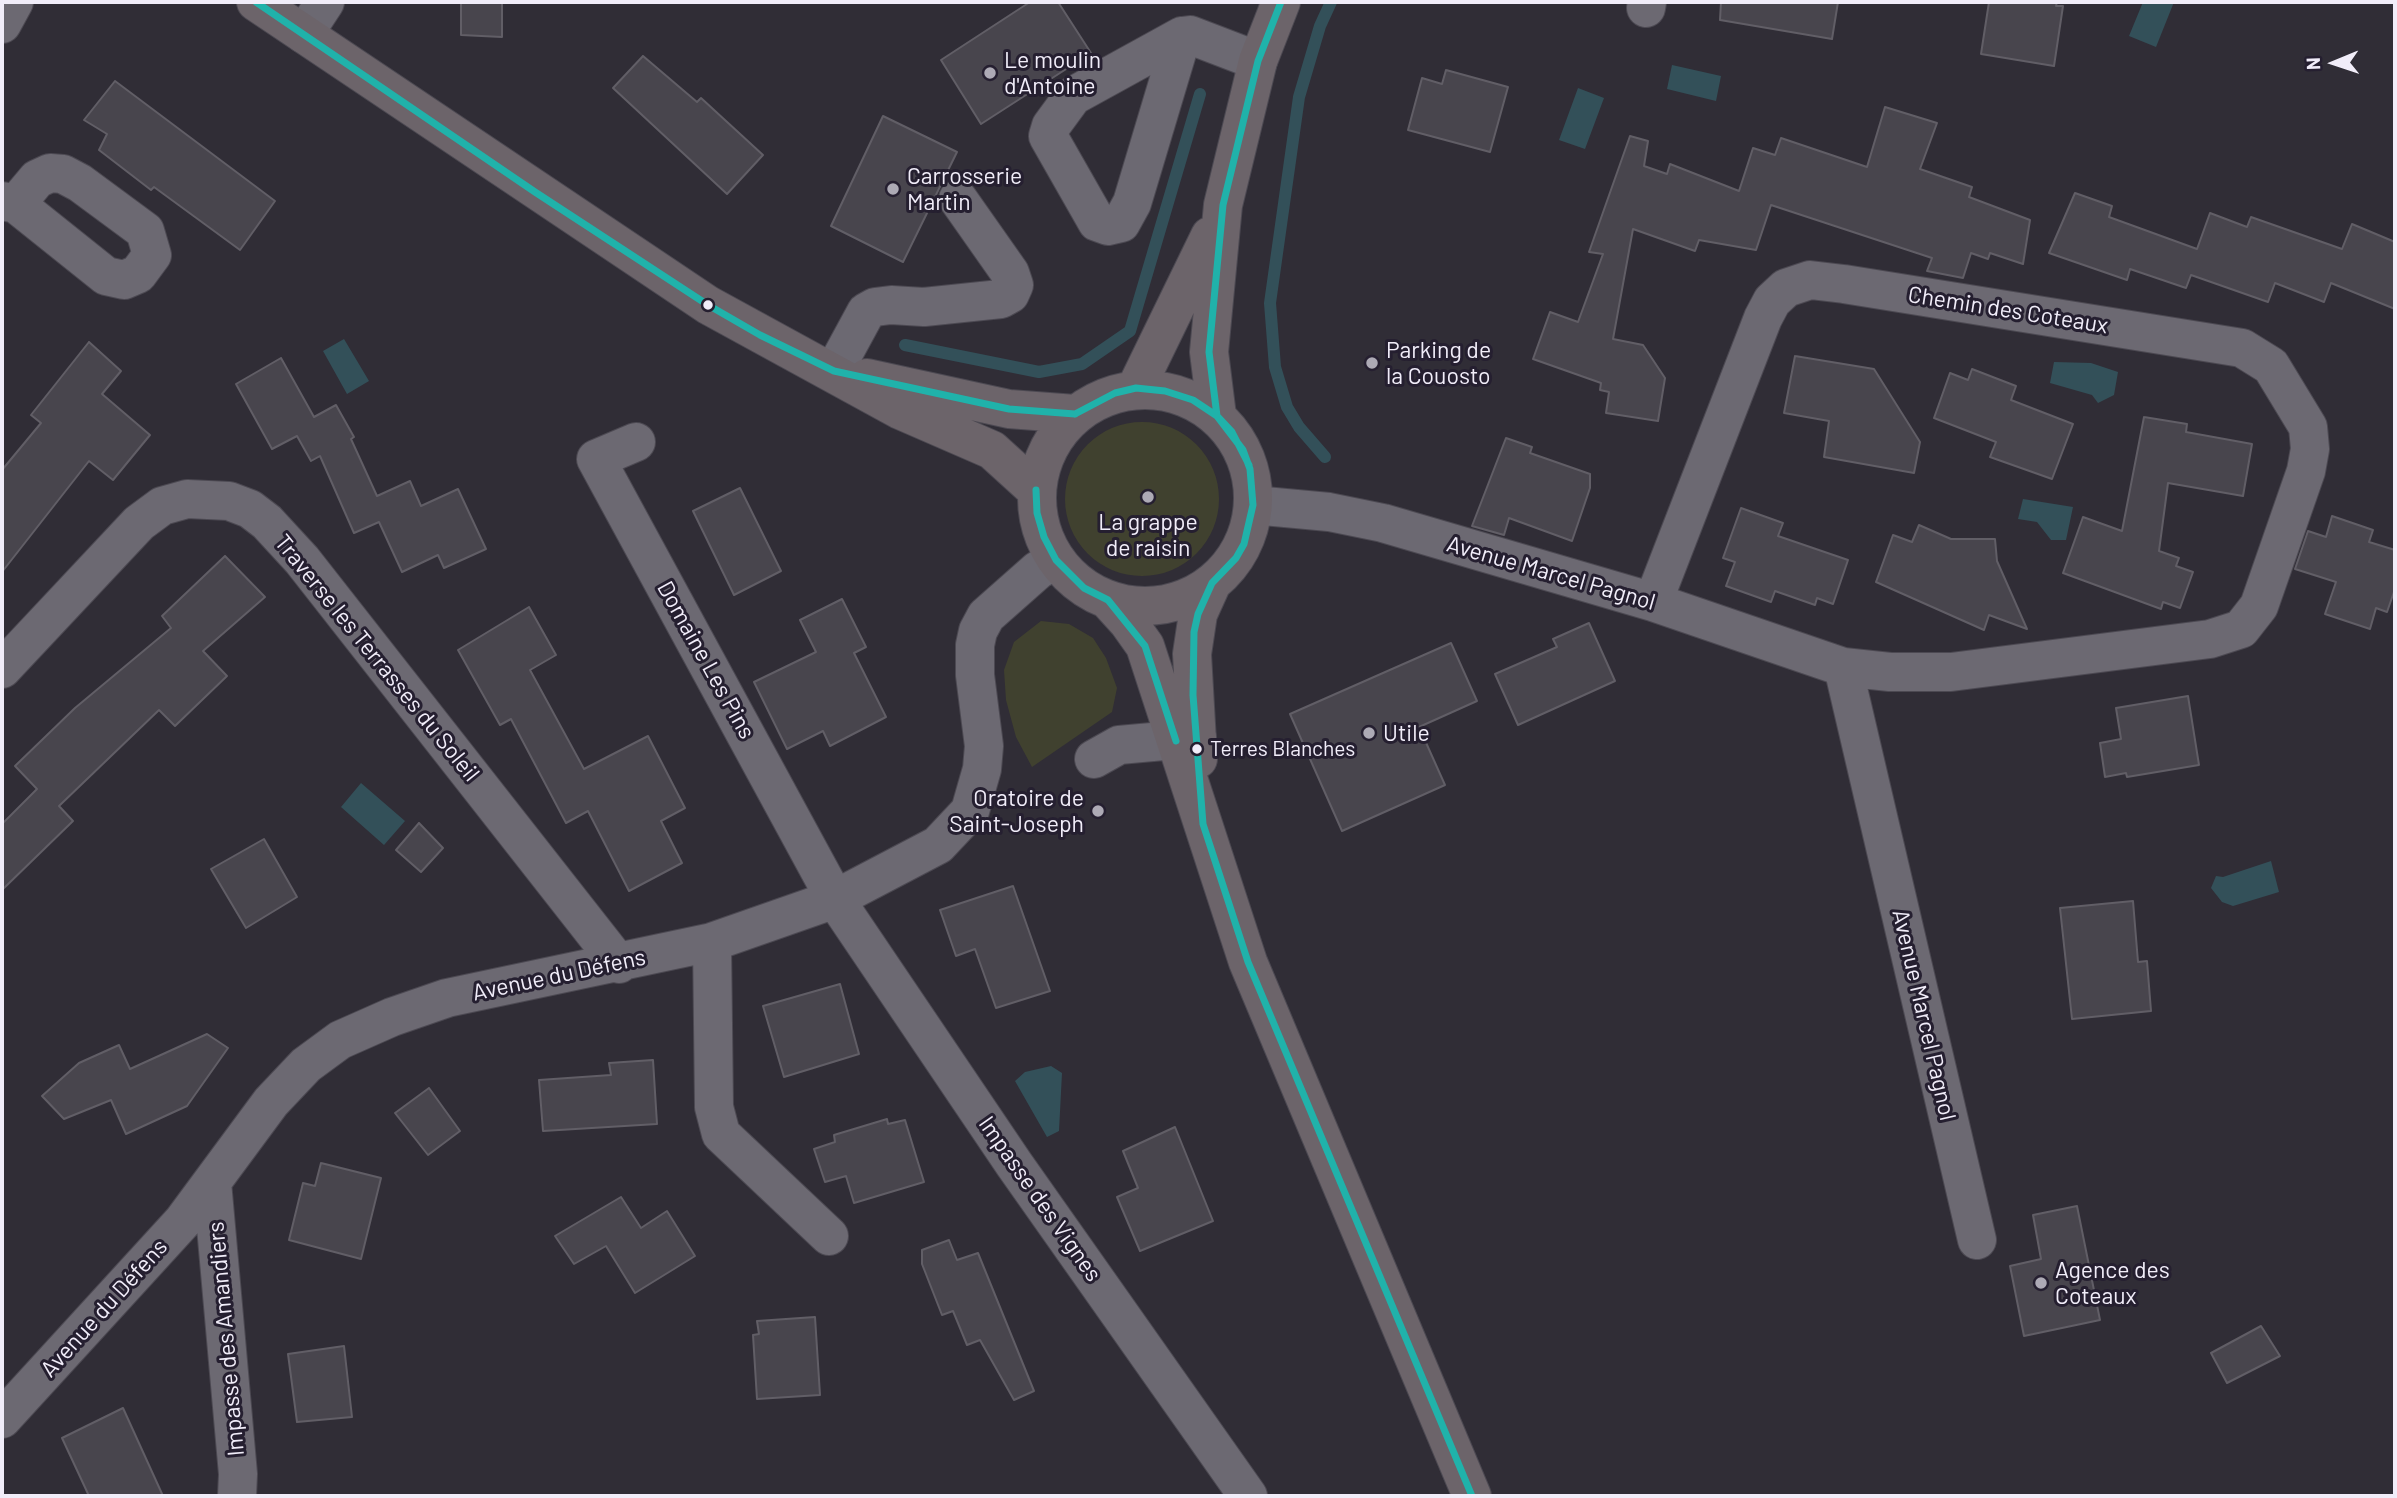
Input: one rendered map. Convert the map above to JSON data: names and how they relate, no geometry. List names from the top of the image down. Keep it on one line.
{"streets":{"street":["Chemin des Coteaux","Avenue Marcel Pagnol","Traverse les Terrasses du Soleil","Domaine Les Pins","Avenue du Défens","Impasse des Vignes","Impasse des Amandiers"]},"crossings":[["Chemin des Coteaux","Avenue Marcel Pagnol"],["Avenue Marcel Pagnol","Avenue du Défens"],["Traverse les Terrasses du Soleil","Avenue du Défens"],["Domaine Les Pins","Avenue du Défens"],["Domaine Les Pins","Impasse des Vignes"],["Avenue du Défens","Impasse des Vignes"],["Avenue du Défens","Impasse des Amandiers"]],"places":["Le moulin d'Antoine","Carrosserie Martin","Parking de la Couosto","La grappe de raisin","Utile","Terres Blanches","Oratoire de Saint-Joseph","Agence des Coteaux"],"north":"left"}
